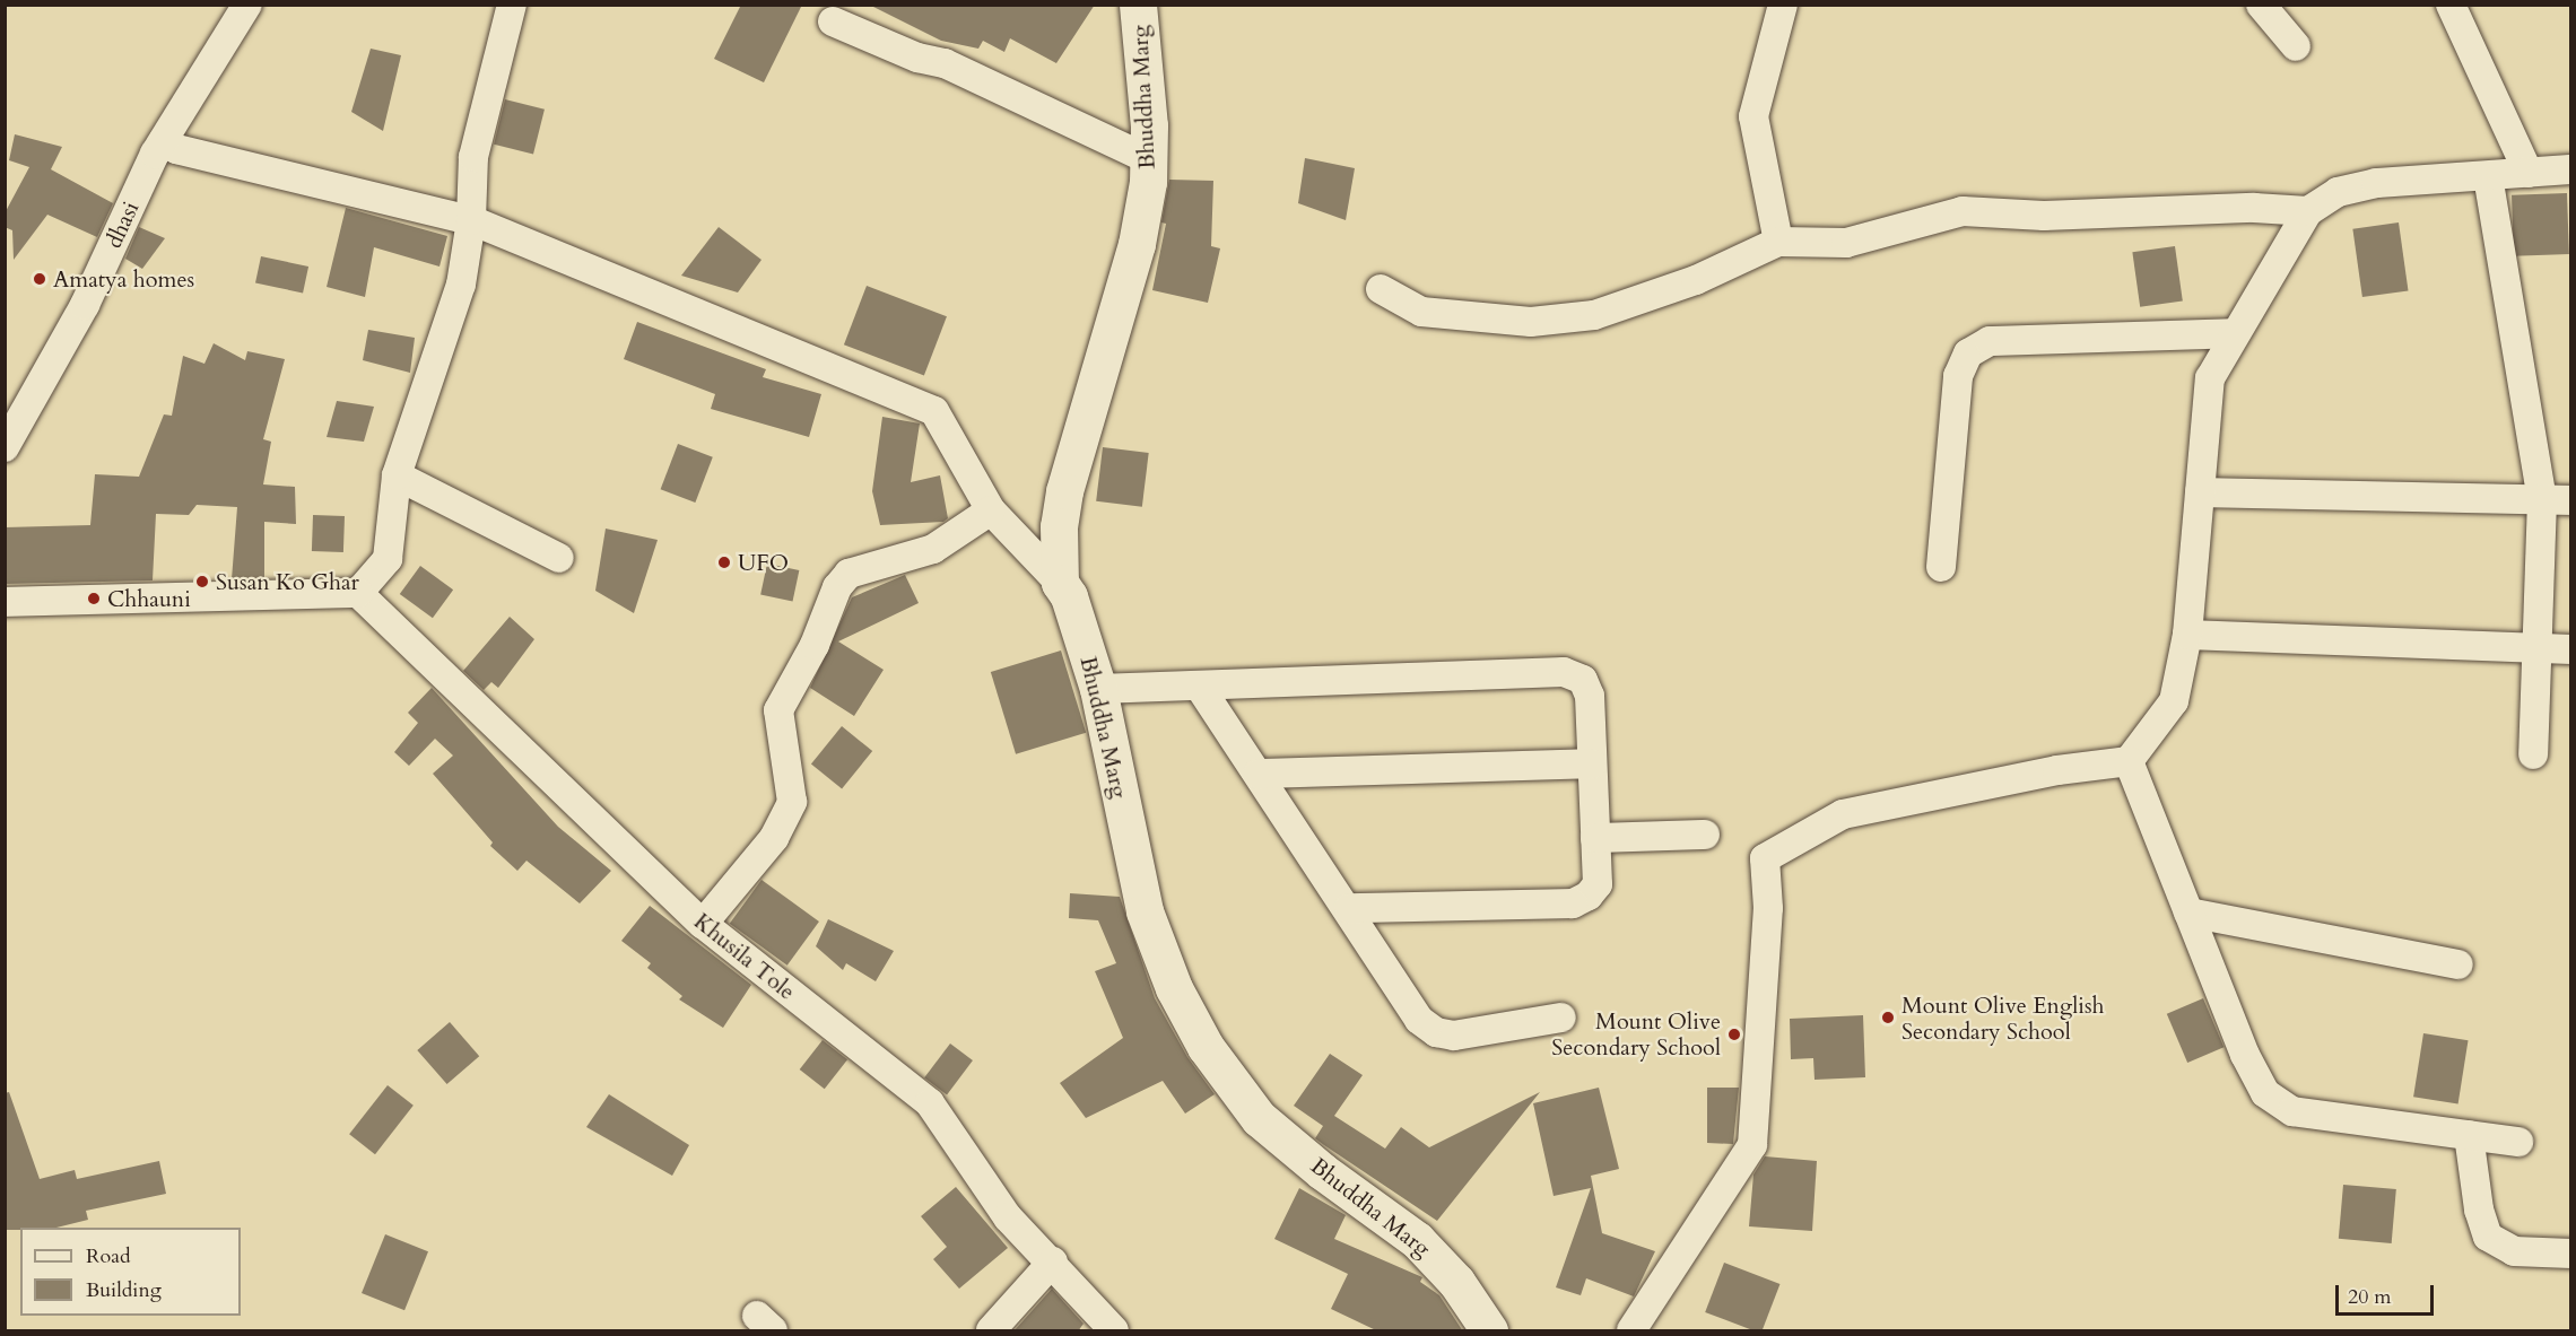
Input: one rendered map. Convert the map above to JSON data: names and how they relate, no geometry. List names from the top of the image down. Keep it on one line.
{"streets":{"street":["Bhuddha Marg","dhasi","Khusila Tole"]},"places":["Amatya homes","UFO","Susan Ko Ghar","Chhauni","Mount Olive English Secondary School","Mount Olive Secondary School"],"legend":["Road","Building"],"scale_bar":"20 m"}
